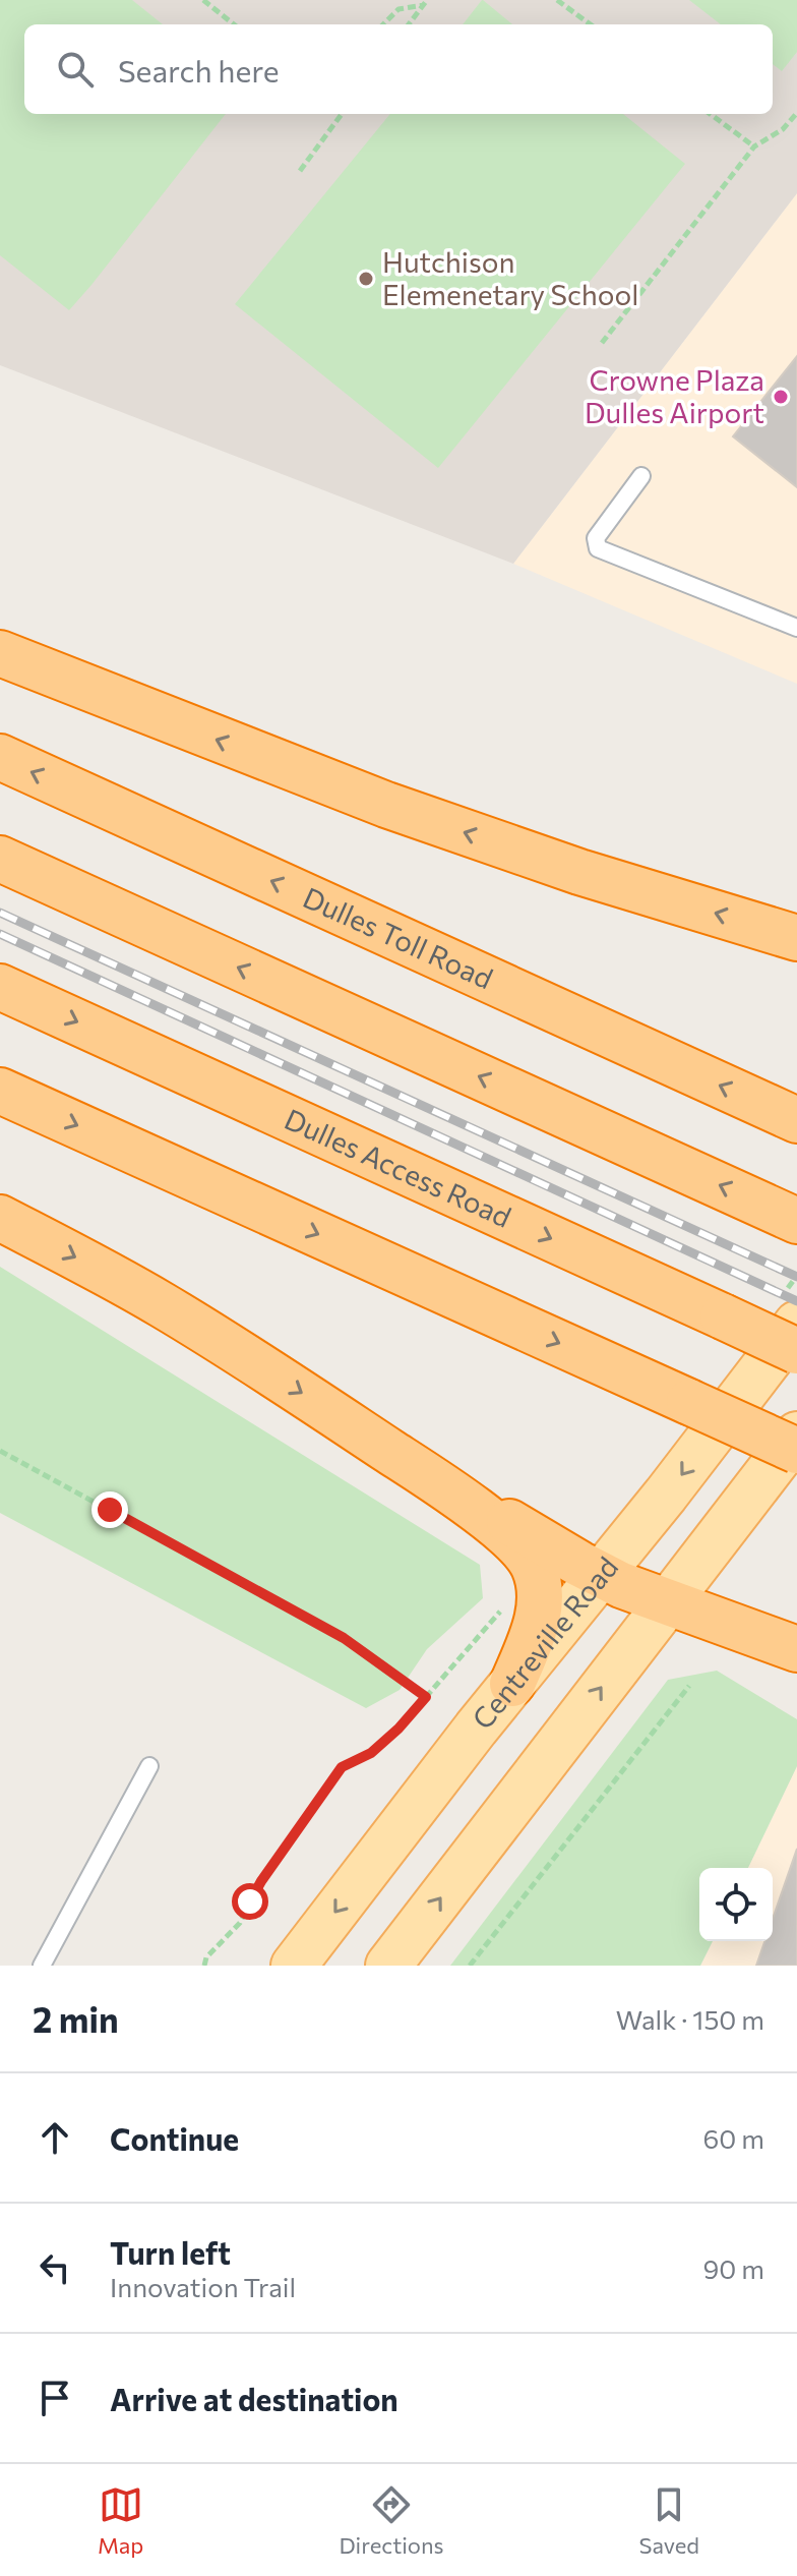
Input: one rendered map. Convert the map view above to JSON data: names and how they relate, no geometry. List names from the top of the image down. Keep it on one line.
{"streets":{"highway":["Dulles Toll Road","Dulles Access Road"],"main road":["Centreville Road"]},"places":["Hutchison Elemenetary School","Crowne Plaza Dulles Airport"],"page":{"search":"Search here","heading":["2 min","Walk · 150 m"],"list":[["Continue","60 m"],["Turn left","Innovation Trail","90 m"],"Arrive at destination"],"nav":["Map","Directions","Saved"]}}
